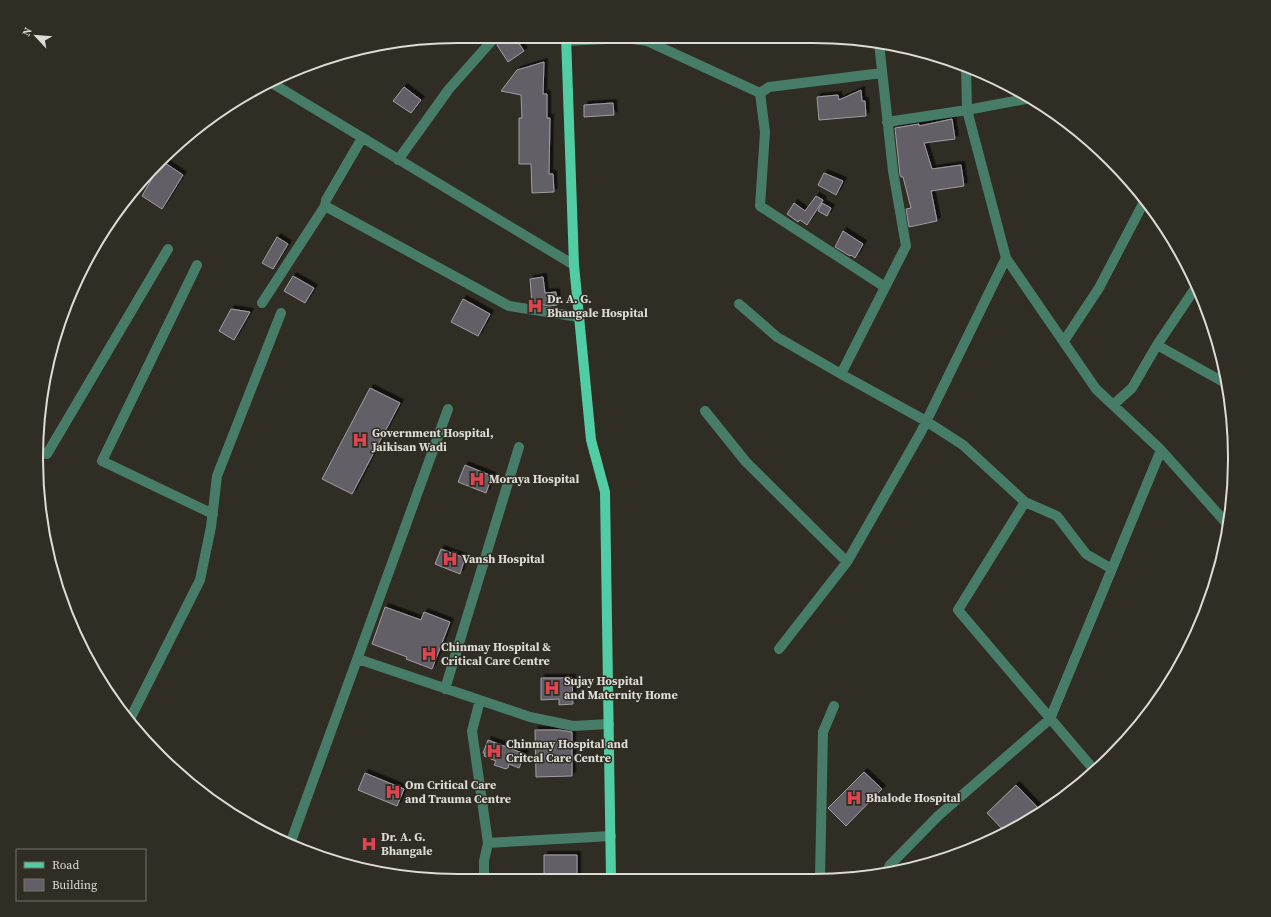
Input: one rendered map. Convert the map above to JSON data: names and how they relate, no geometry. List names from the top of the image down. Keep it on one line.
{"places":{"hospital":["Dr. A. G. Bhangale Hospital","Government Hospital, Jaikisan Wadi","Moraya Hospital","Vansh Hospital","Chinmay Hospital & Critical Care Centre","Sujay Hospital and Maternity Home","Chinmay Hospital and Critcal Care Centre","Om Critical Care and Trauma Centre","Bhalode Hospital","Dr. A. G. Bhangale"]},"legend":["Road","Building"],"north":"top left"}
